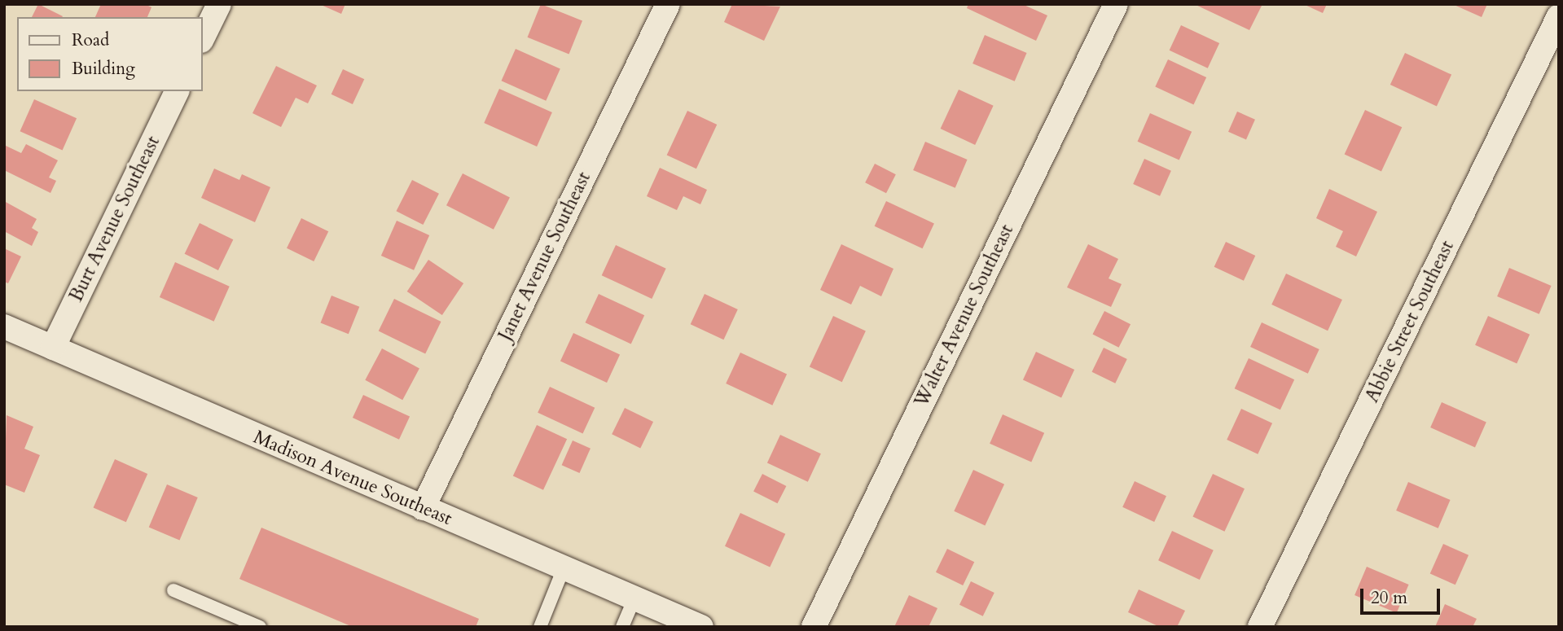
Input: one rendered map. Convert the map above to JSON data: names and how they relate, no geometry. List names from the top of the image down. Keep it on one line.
{"streets":{"street":["Burt Avenue Southeast","Janet Avenue Southeast","Walter Avenue Southeast","Abbie Street Southeast","Madison Avenue Southeast"]},"crossings":[["Burt Avenue Southeast","Madison Avenue Southeast"],["Janet Avenue Southeast","Madison Avenue Southeast"]],"legend":["Road","Building"],"scale_bar":"20 m"}
